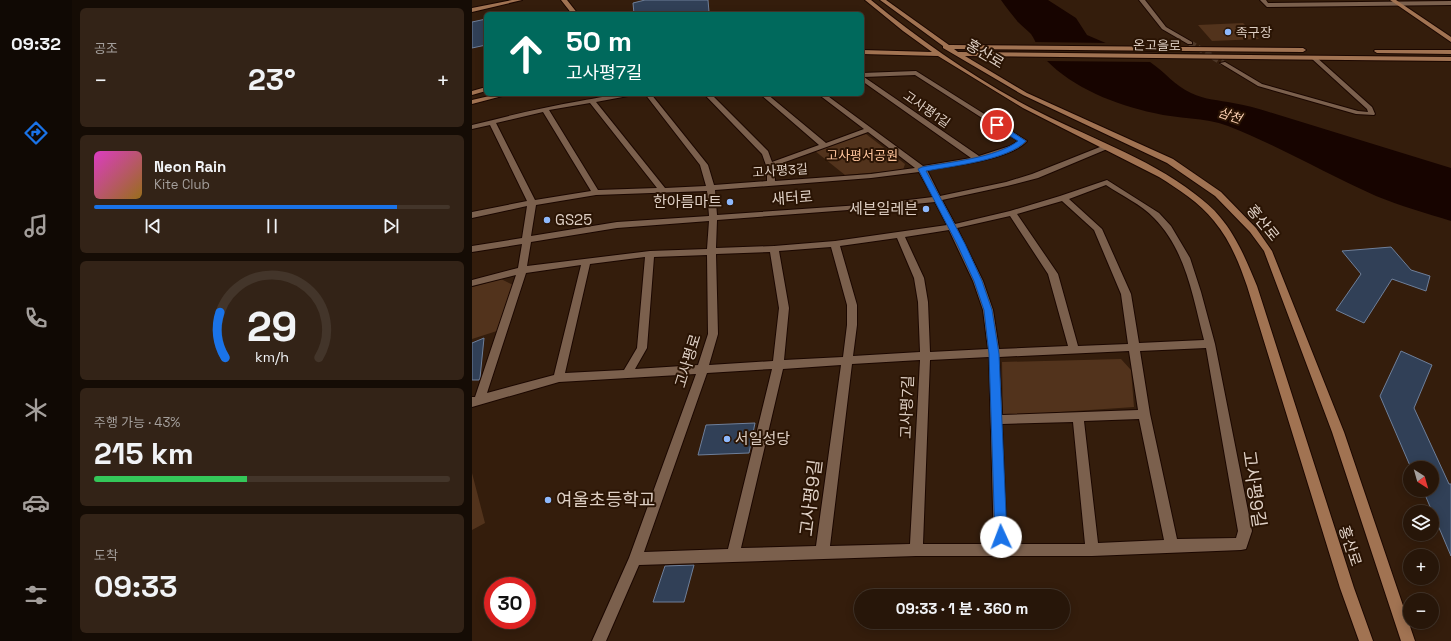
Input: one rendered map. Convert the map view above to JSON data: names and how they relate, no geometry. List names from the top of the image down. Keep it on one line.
{"streets":{"street":["온고을로","홍산로","고사평1길","고사평3길","새터로","고사평로","고사평7길","고사평9길"]},"crossings":[["온고을로","홍산로"],["홍산로","새터로"],["고사평1길","고사평3길"],["고사평3길","고사평로"],["새터로","고사평로"],["고사평로","고사평7길"],["고사평로","고사평9길"],["고사평7길","고사평9길"]],"water":["삼천"],"parks":["고사평서공원"],"places":["족구장","한아름마트","세븐일레븐","GS25","서일성당","여울초등학교"],"north":"bottom right","page":{"tabs":"09:32","tile":["공조",["주행 가능 · 43%","215 km"],["도착","09:33"]],"turn":["50 m","고사평7길"],"heat":["−","23°","+"],"song":["Neon Rain","Kite Club"],"map_buttons":["+","−"],"limit":"30","trip":"09:33 · 1 분 · 360 m","gauge":["29","km/h"]}}
